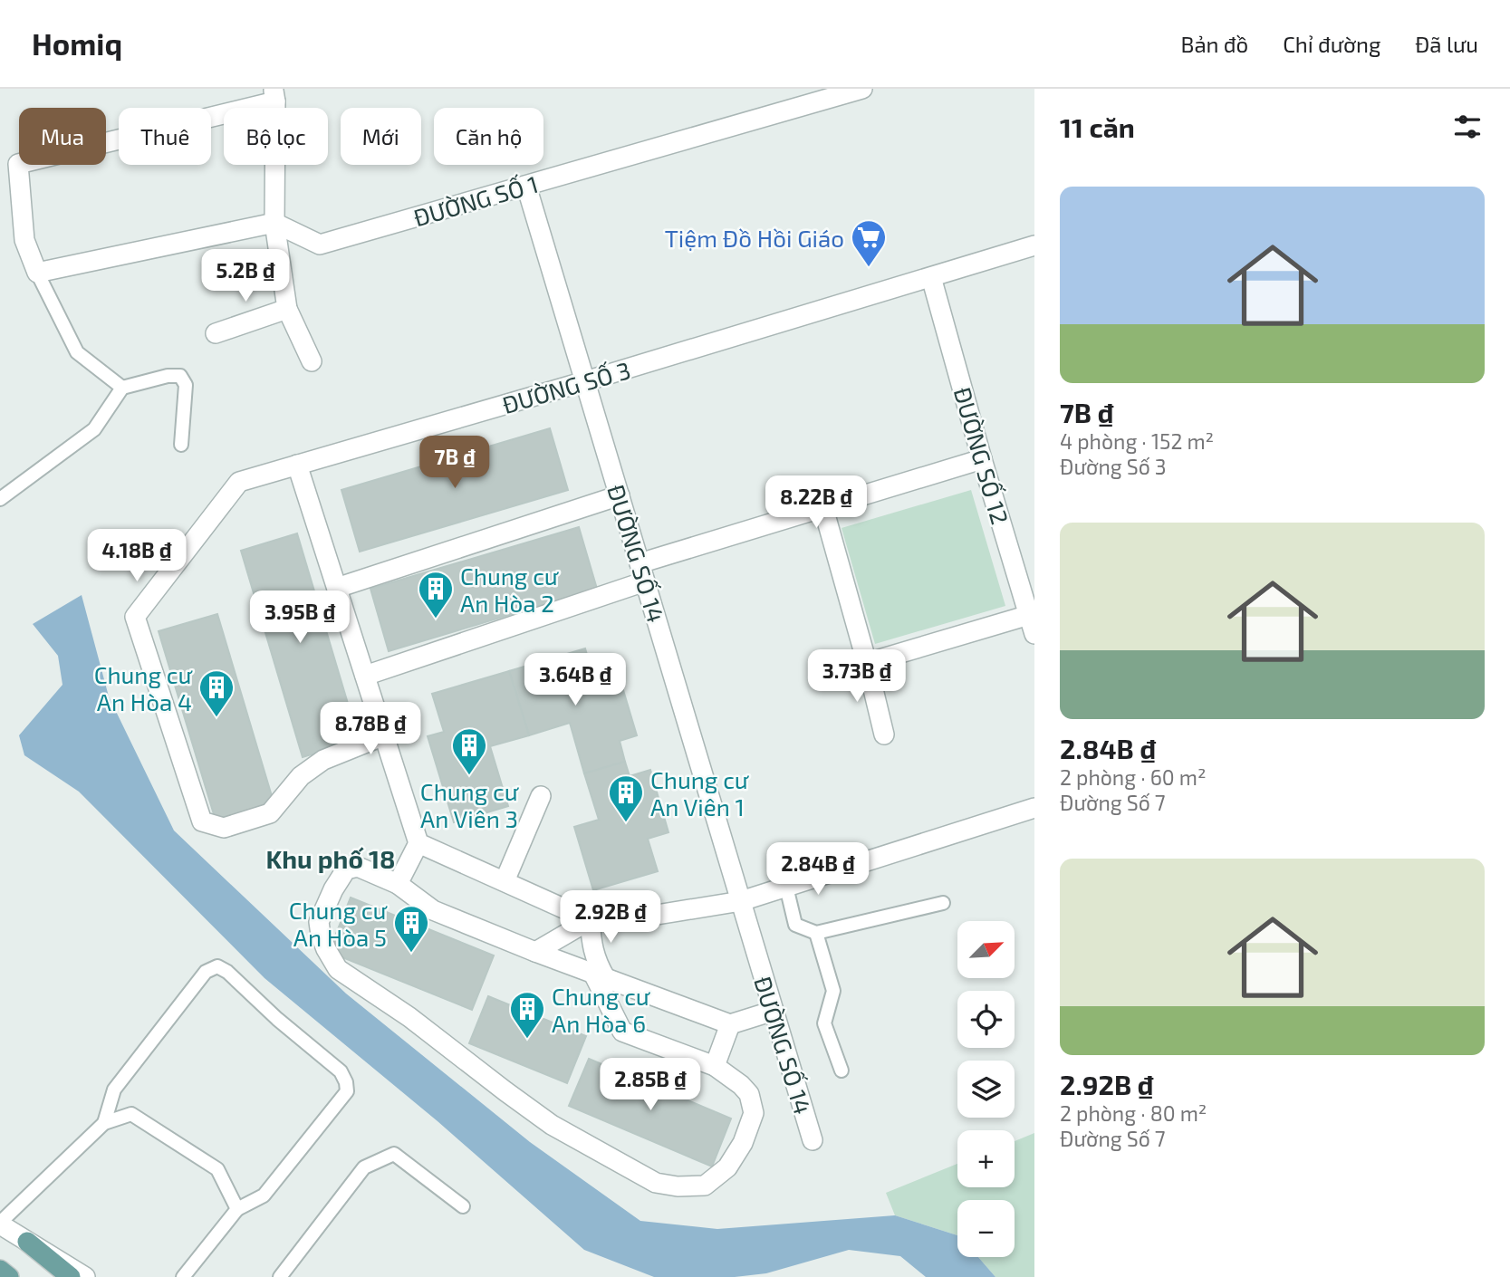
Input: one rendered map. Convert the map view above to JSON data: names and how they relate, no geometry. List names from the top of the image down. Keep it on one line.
{"streets":{"street":["ĐƯỜNG SỐ 1","ĐƯỜNG SỐ 3","ĐƯỜNG SỐ 12","ĐƯỜNG SỐ 14"]},"crossings":[["ĐƯỜNG SỐ 1","ĐƯỜNG SỐ 14"],["ĐƯỜNG SỐ 3","ĐƯỜNG SỐ 12"],["ĐƯỜNG SỐ 3","ĐƯỜNG SỐ 14"]],"districts":["Khu phố 18"],"places":{"supermarket":["Tiệm Đồ Hồi Giáo"],"building":["Chung cư An Hòa 2","Chung cư An Hòa 4","Chung cư An Viên 3","Chung cư An Viên 1","Chung cư An Hòa 5","Chung cư An Hòa 6"]},"north":"top right","page":{"header":"Homiq","nav":["Bản đồ","Chỉ đường","Đã lưu"],"heading":"11 căn","chip":["Mua","Thuê","Bộ lọc","Mới","Căn hộ"],"list":[{"name":"7B ₫","note":"4 phòng · 152 m² · Đường Số 3"},{"name":"2.84B ₫","note":"2 phòng · 60 m² · Đường Số 7"},{"name":"2.92B ₫","note":"2 phòng · 80 m² · Đường Số 7"}],"price":["5.2B ₫","7B ₫","8.22B ₫","4.18B ₫","3.95B ₫","3.73B ₫","3.64B ₫","8.78B ₫","2.84B ₫","2.92B ₫","2.85B ₫"],"map_buttons":["+","−"]}}
